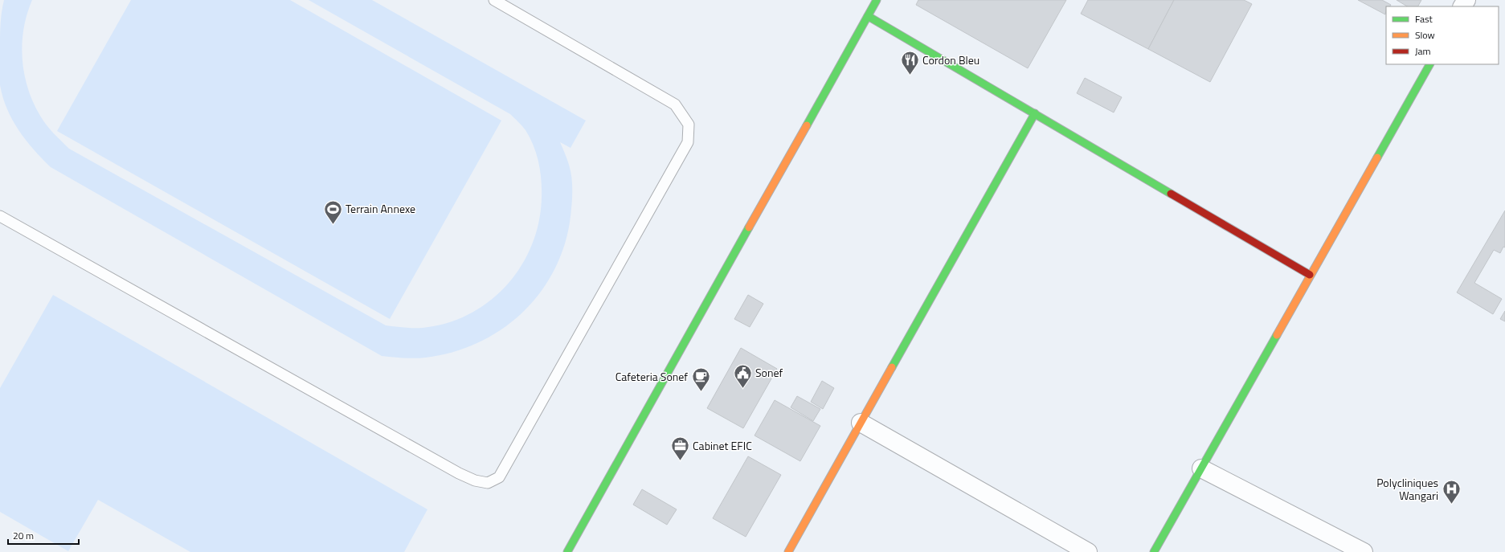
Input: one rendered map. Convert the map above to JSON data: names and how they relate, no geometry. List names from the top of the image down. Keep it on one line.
{"places":{"restaurant":["Cordon Bleu"],"sports":["Terrain Annexe"],"public building":["Sonef"],"cafe":["Cafeteria Sonef"],"office":["Cabinet EFIC"],"hospital":["Polycliniques Wangari"]},"legend":["Fast","Slow","Jam"],"scale_bar":"20 m"}
